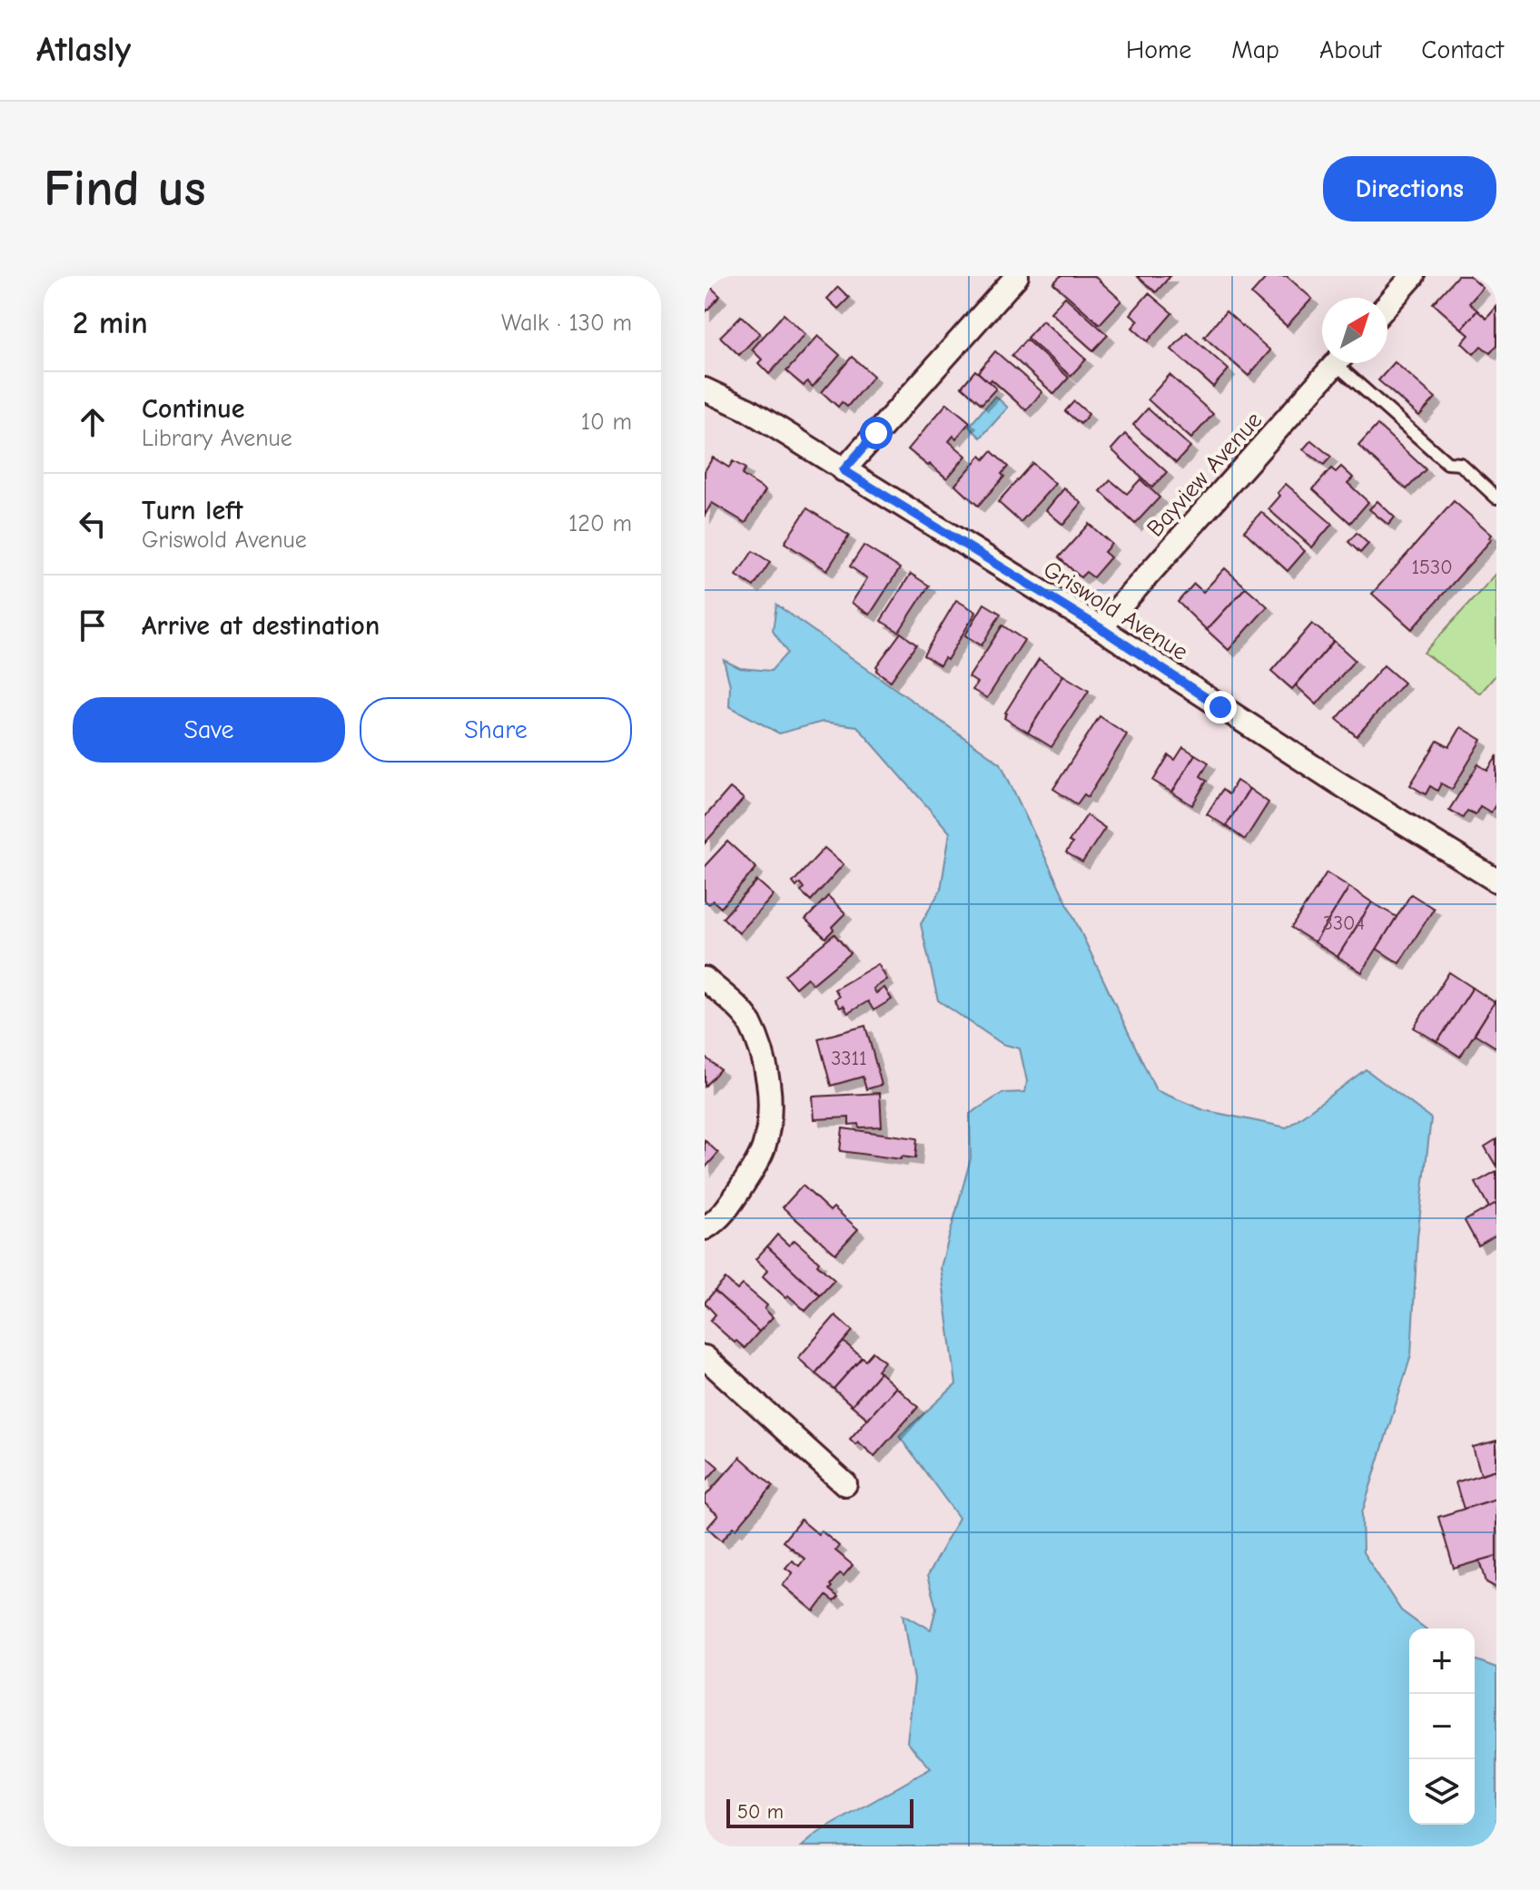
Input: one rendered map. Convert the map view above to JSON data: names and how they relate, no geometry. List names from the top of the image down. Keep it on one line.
{"streets":{"street":["Bayview Avenue","Griswold Avenue"]},"crossings":[["Bayview Avenue","Griswold Avenue"]],"house_numbers":["1530","3304","3311"],"scale_bar":"50 m","north":"top right","page":{"header":"Atlasly","nav":["Home","Map","About","Contact"],"buttons":["Directions",["Save","Share"]],"title":"Find us","heading":["2 min","Walk · 130 m"],"list":[["Continue","Library Avenue","10 m"],["Turn left","Griswold Avenue","120 m"],"Arrive at destination"],"map_buttons":["+","−"],"scale":"50 m"}}
